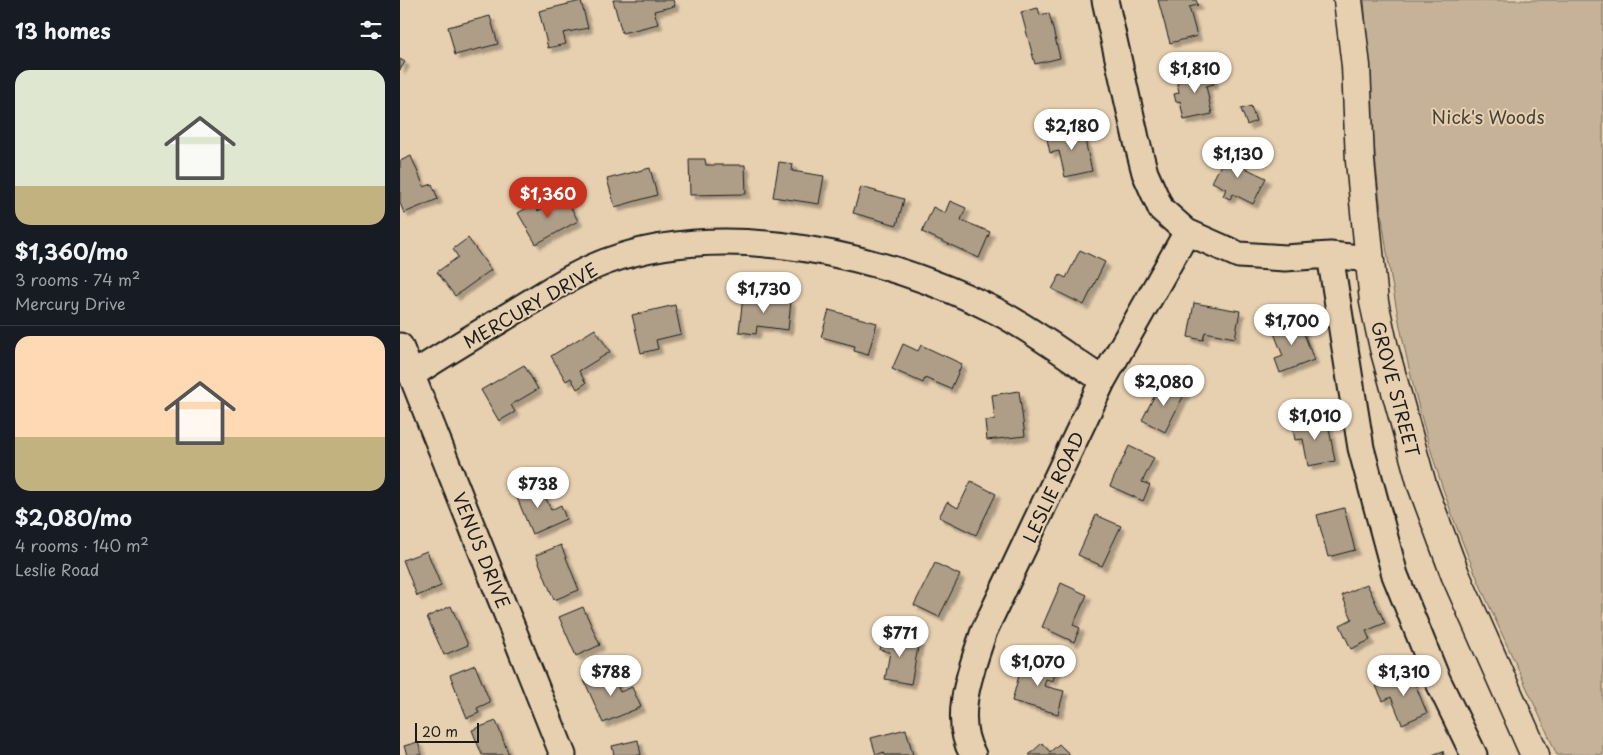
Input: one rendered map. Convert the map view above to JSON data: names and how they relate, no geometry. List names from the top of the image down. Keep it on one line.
{"streets":{"main road":["GROVE STREET"],"street":["MERCURY DRIVE","LESLIE ROAD","VENUS DRIVE"]},"crossings":[["MERCURY DRIVE","LESLIE ROAD"],["MERCURY DRIVE","VENUS DRIVE"]],"parks":["Nick's Woods"],"scale_bar":"20 m","page":{"heading":"13 homes","price":["$1,810","$2,180","$1,130","$1,360","$1,730","$1,700","$2,080","$1,010","$738","$771","$1,070","$788","$1,310"],"list":[{"name":"$1,360/mo","note":"3 rooms · 74 m² · Mercury Drive"},{"name":"$2,080/mo","note":"4 rooms · 140 m² · Leslie Road"}],"scale":"20 m"}}
